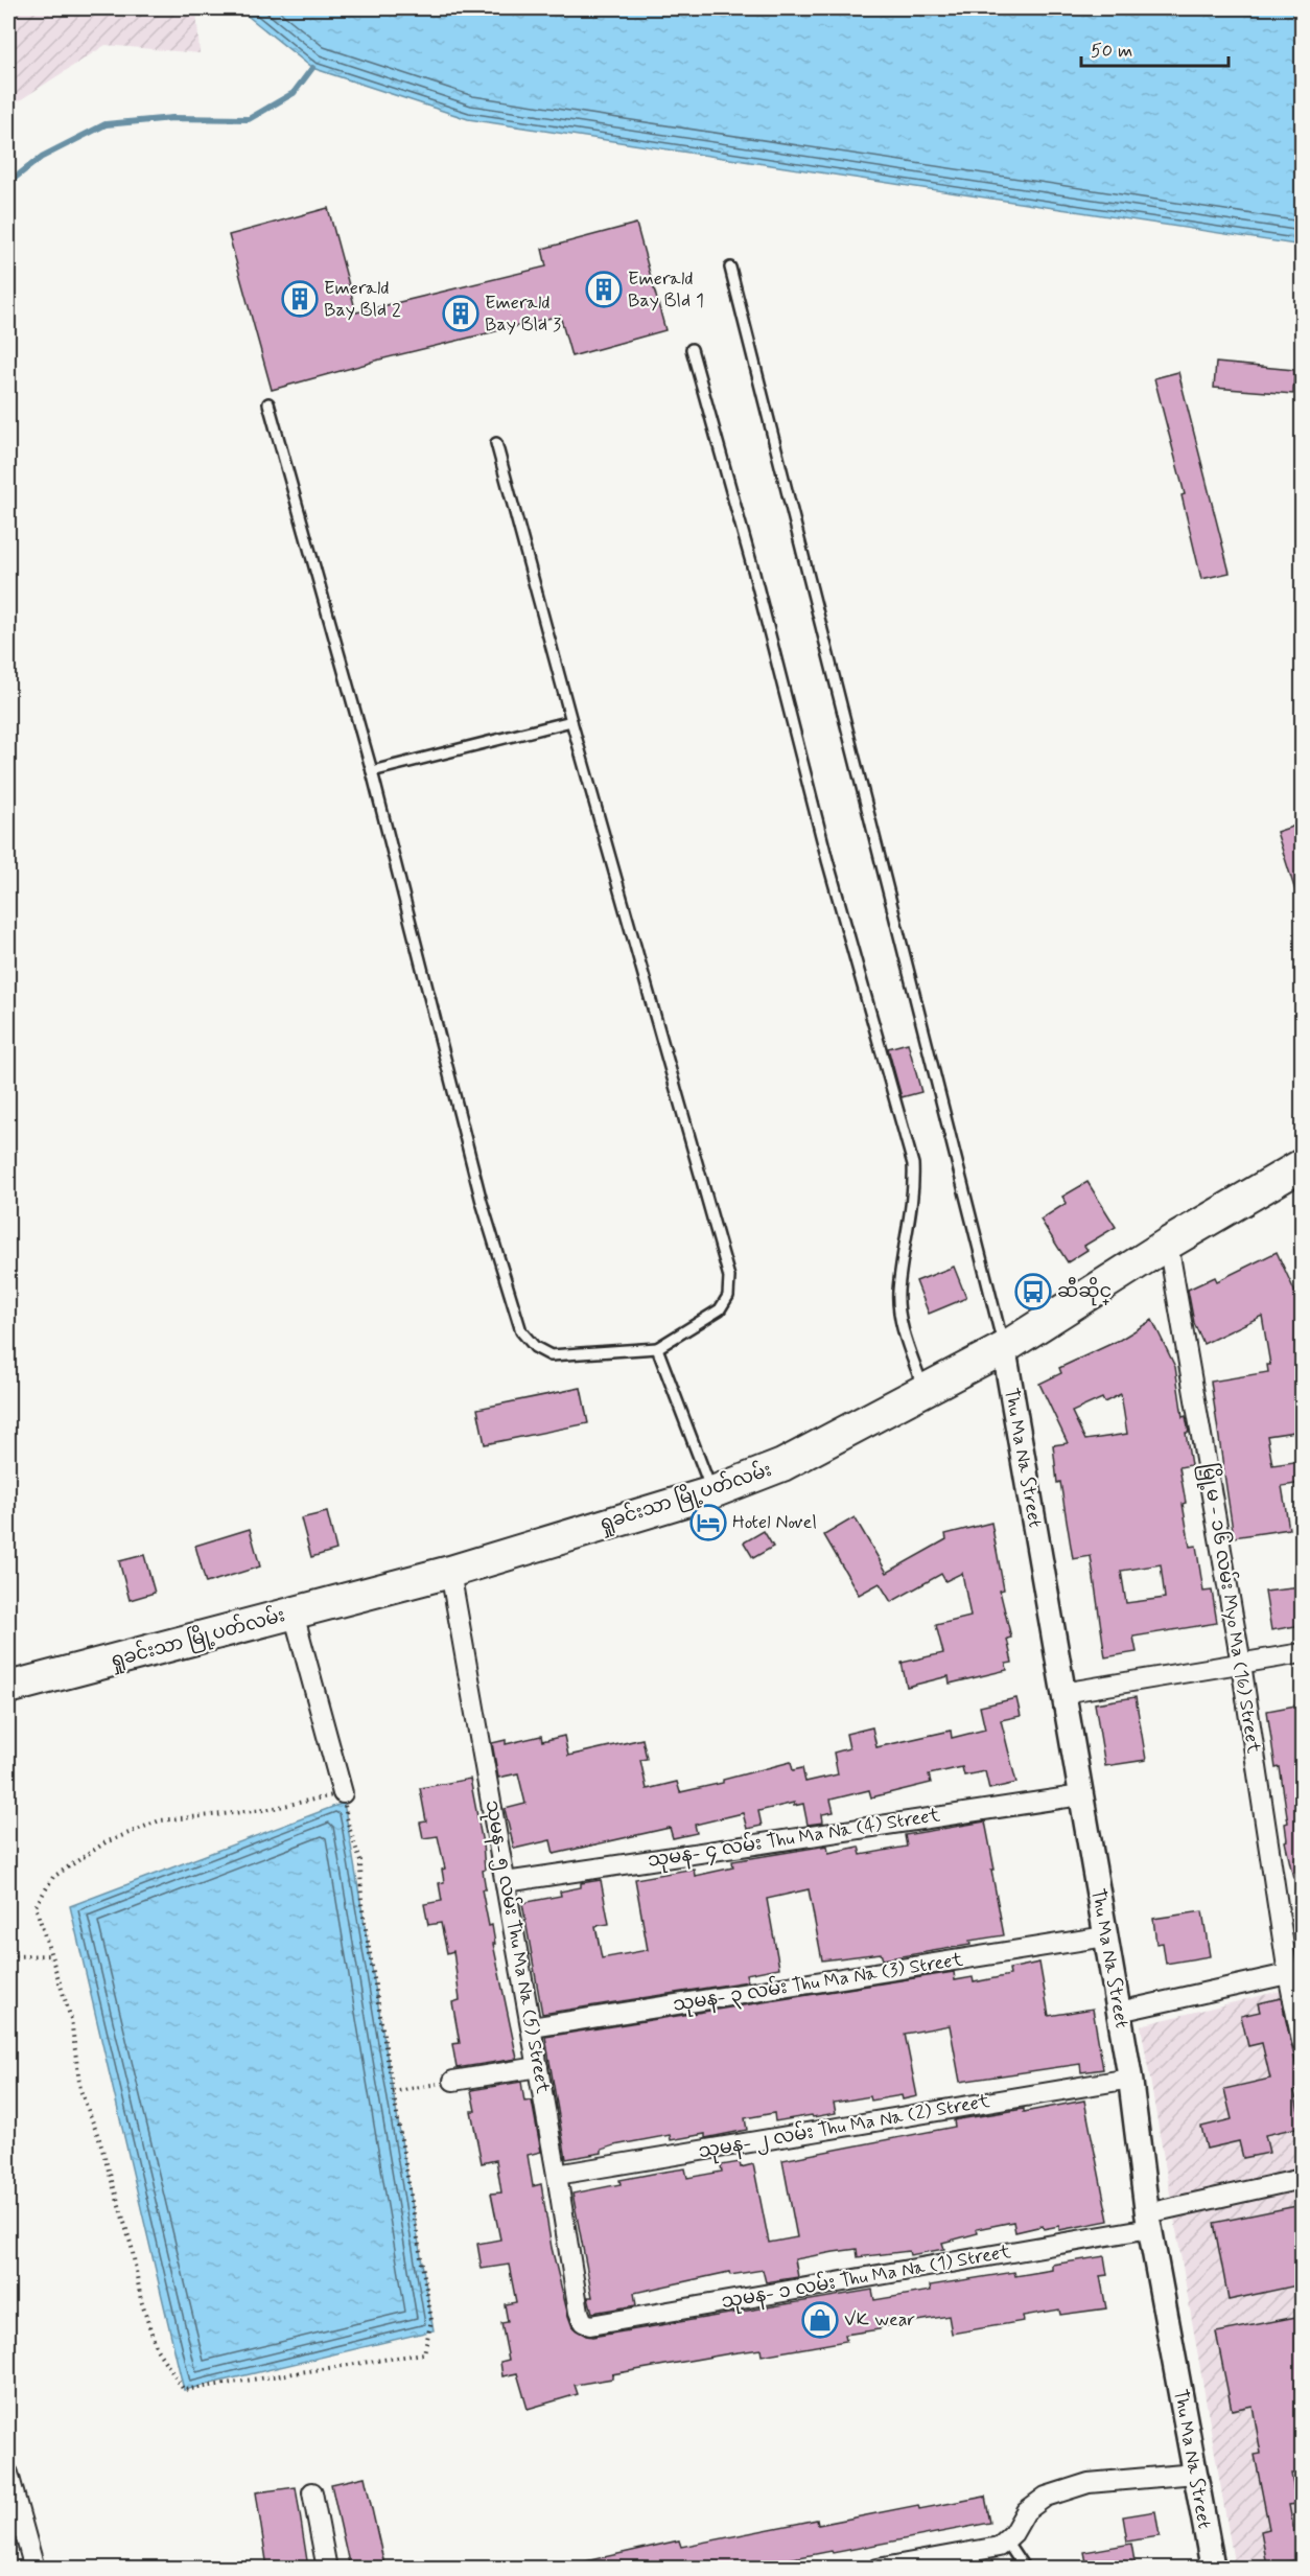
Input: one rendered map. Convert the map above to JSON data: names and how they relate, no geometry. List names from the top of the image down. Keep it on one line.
{"streets":{"main road":["ရှုခင်းသာ မြို့ပတ်လမ်း"],"street":["Thu Ma Na Street","မြို့မ - ၁၆ လမ်း Myo Ma (16) Street","သုမန- ၄ လမ်း Thu Ma Na (4) Street","သုမန- ၅ လမ်း Thu Ma Na (5) Street","သုမန- ၃ လမ်း Thu Ma Na (3) Street","သုမန- ၂ လမ်း Thu Ma Na (2) Street","သုမန- ၁ လမ်း Thu Ma Na (1) Street"]},"crossings":[["Thu Ma Na Street","ရှုခင်းသာ မြို့ပတ်လမ်း"],["Thu Ma Na Street","သုမန- ၄ လမ်း Thu Ma Na (4) Street"],["Thu Ma Na Street","သုမန- ၃ လမ်း Thu Ma Na (3) Street"],["Thu Ma Na Street","သုမန- ၂ လမ်း Thu Ma Na (2) Street"],["Thu Ma Na Street","သုမန- ၁ လမ်း Thu Ma Na (1) Street"],["ရှုခင်းသာ မြို့ပတ်လမ်း","မြို့မ - ၁၆ လမ်း Myo Ma (16) Street"],["ရှုခင်းသာ မြို့ပတ်လမ်း","သုမန- ၅ လမ်း Thu Ma Na (5) Street"],["သုမန- ၄ လမ်း Thu Ma Na (4) Street","သုမန- ၅ လမ်း Thu Ma Na (5) Street"],["သုမန- ၅ လမ်း Thu Ma Na (5) Street","သုမန- ၃ လမ်း Thu Ma Na (3) Street"],["သုမန- ၅ လမ်း Thu Ma Na (5) Street","သုမန- ၂ လမ်း Thu Ma Na (2) Street"],["သုမန- ၅ လမ်း Thu Ma Na (5) Street","သုမန- ၁ လမ်း Thu Ma Na (1) Street"]],"places":{"building":["Emerald Bay Bld 1","Emerald Bay Bld 2","Emerald Bay Bld 3"],"bus stop":["ဆီဆိုင္"],"hotel":["Hotel Novel"],"shop":["VK wear"]},"scale_bar":"50 m"}
